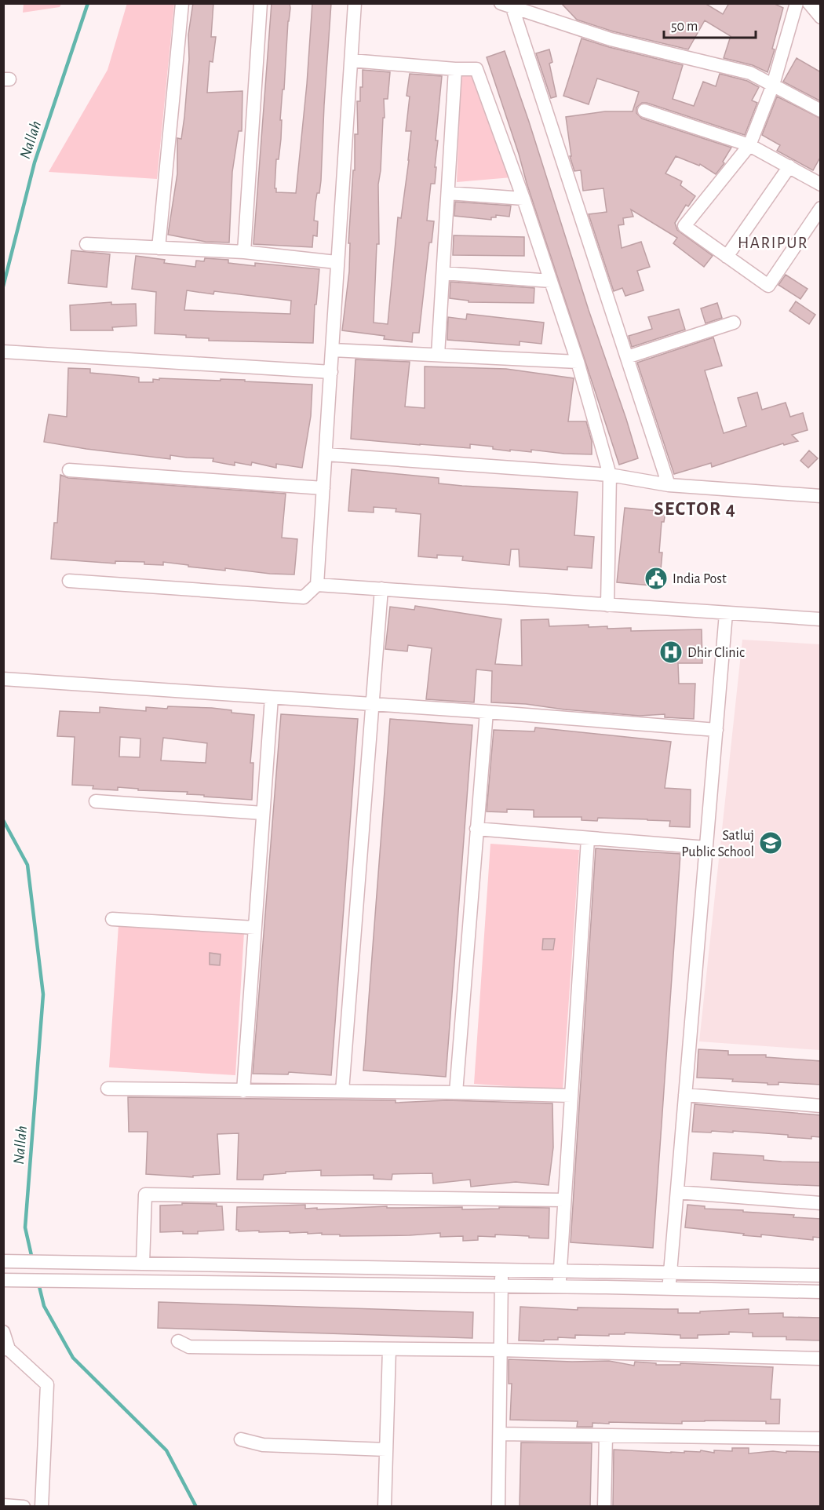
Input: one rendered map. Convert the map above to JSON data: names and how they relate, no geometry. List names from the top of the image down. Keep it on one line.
{"districts":["HARIPUR","SECTOR 4"],"water":["Nallah"],"places":{"public building":["India Post"],"hospital":["Dhir Clinic"],"school or university":["Satluj Public School"]},"scale_bar":"50 m"}
